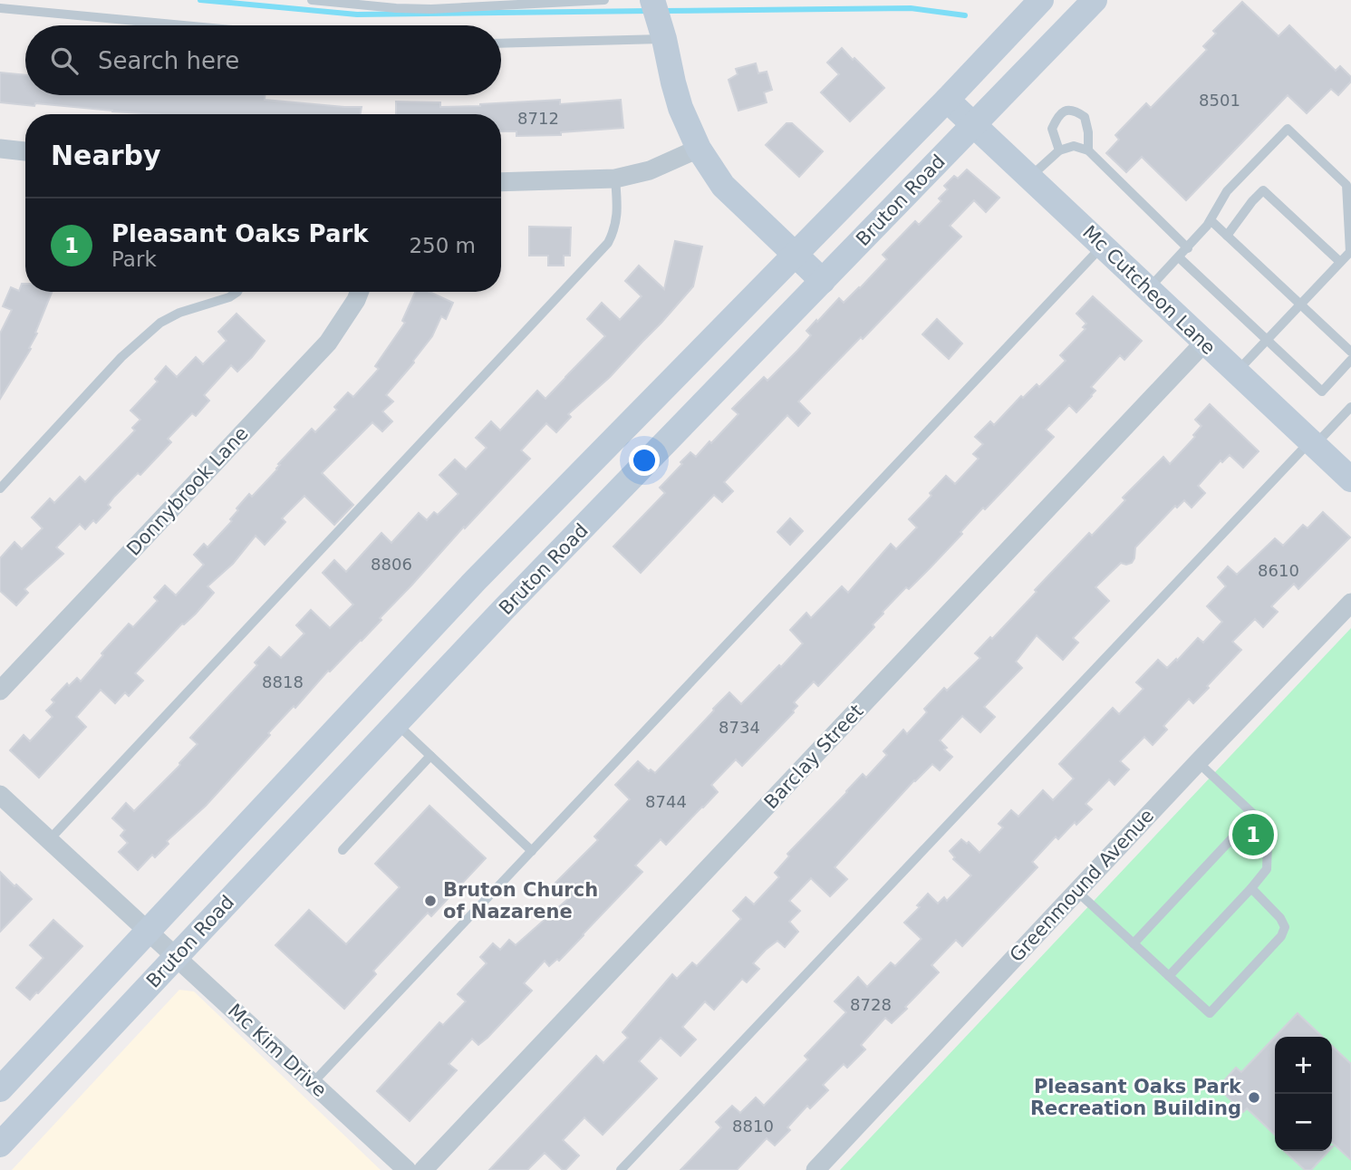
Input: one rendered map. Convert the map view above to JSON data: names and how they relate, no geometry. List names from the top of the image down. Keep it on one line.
{"streets":{"main road":["Bruton Road","Mc Cutcheon Lane"],"street":["Donnybrook Lane","Barclay Street","Greenmound Avenue","Mc Kim Drive"]},"crossings":[["Bruton Road","Mc Cutcheon Lane"],["Bruton Road","Mc Kim Drive"],["Mc Cutcheon Lane","Barclay Street"]],"places":["Bruton Church of Nazarene","Pleasant Oaks Park Recreation Building"],"house_numbers":["8501","8712","8806","8610","8818","8734","8744","8728","8810"],"page":{"search":"Search here","heading":"Nearby","list":[{"mark":"1","name":"Pleasant Oaks Park","note":"Park","value":"250 m"}],"pins":"1","map_buttons":["+","−"]}}
